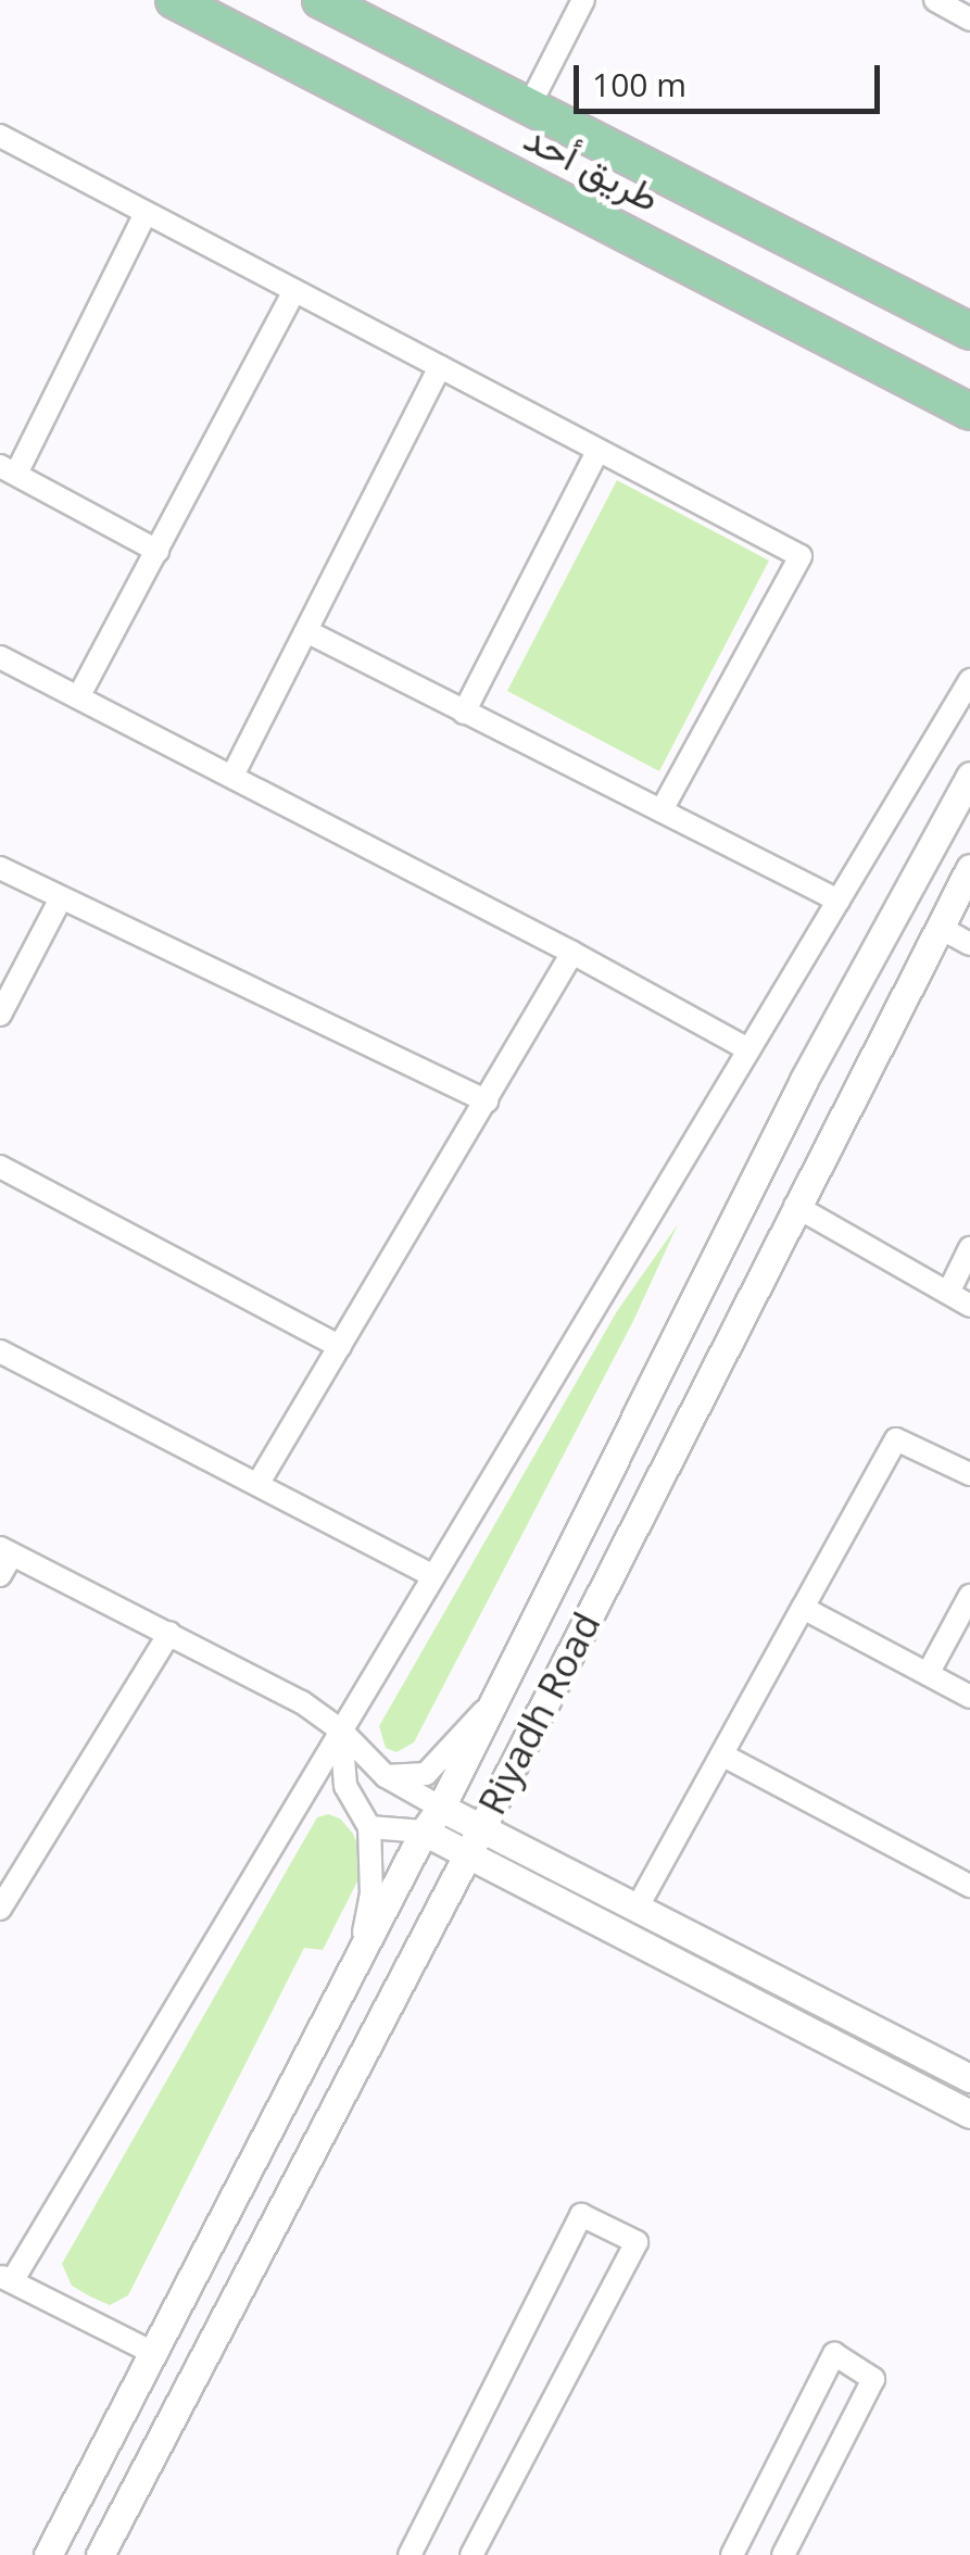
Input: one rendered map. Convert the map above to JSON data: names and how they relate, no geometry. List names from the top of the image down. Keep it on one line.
{"streets":{"main road":["طريق أحد"],"street":["Riyadh Road"]},"scale_bar":"100 m"}
